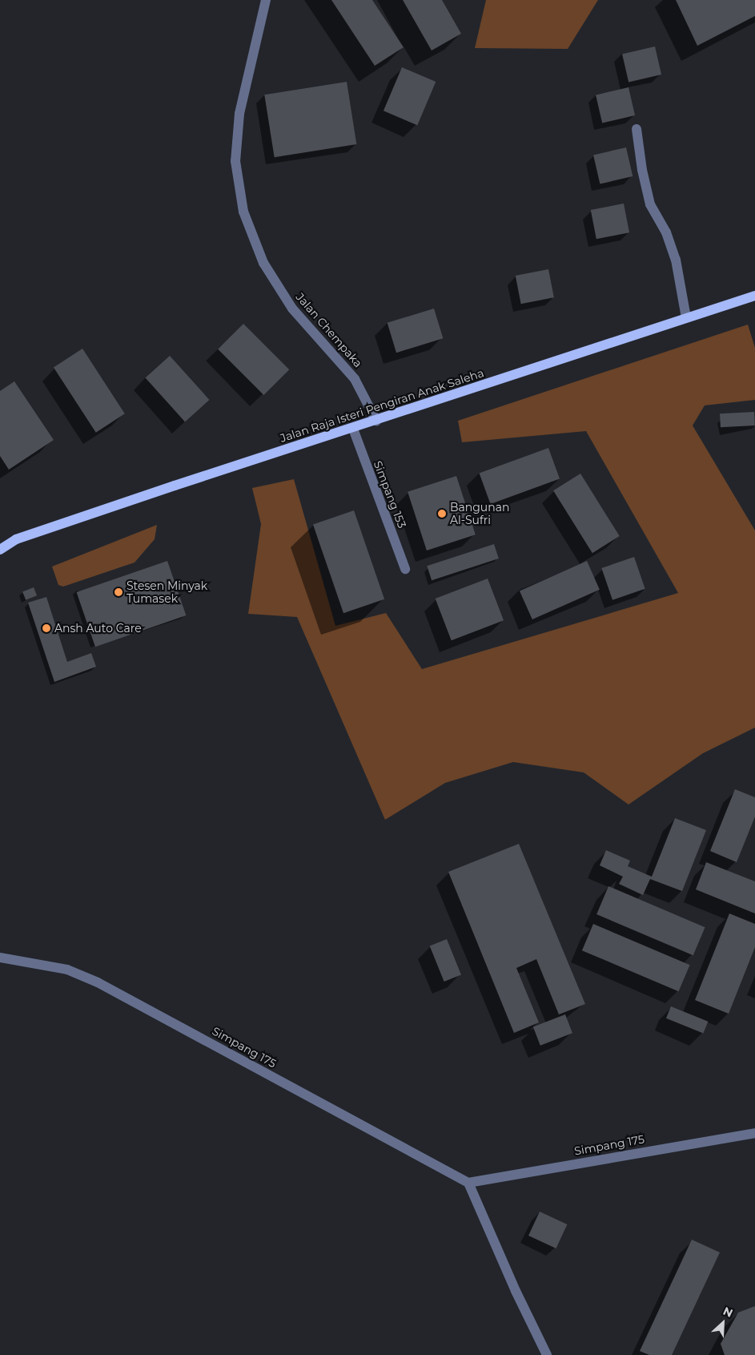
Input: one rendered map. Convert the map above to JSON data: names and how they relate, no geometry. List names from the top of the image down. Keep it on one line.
{"streets":{"main road":["Jalan Raja Isteri Pengiran Anak Saleha"],"street":["Jalan Chempaka","Simpang 153","Simpang 175"]},"crossings":[["Jalan Chempaka","Jalan Raja Isteri Pengiran Anak Saleha"],["Jalan Raja Isteri Pengiran Anak Saleha","Simpang 153"]],"places":["Bangunan Al-Sufri","Stesen Minyak Tumasek","Ansh Auto Care"],"north":"top right"}
